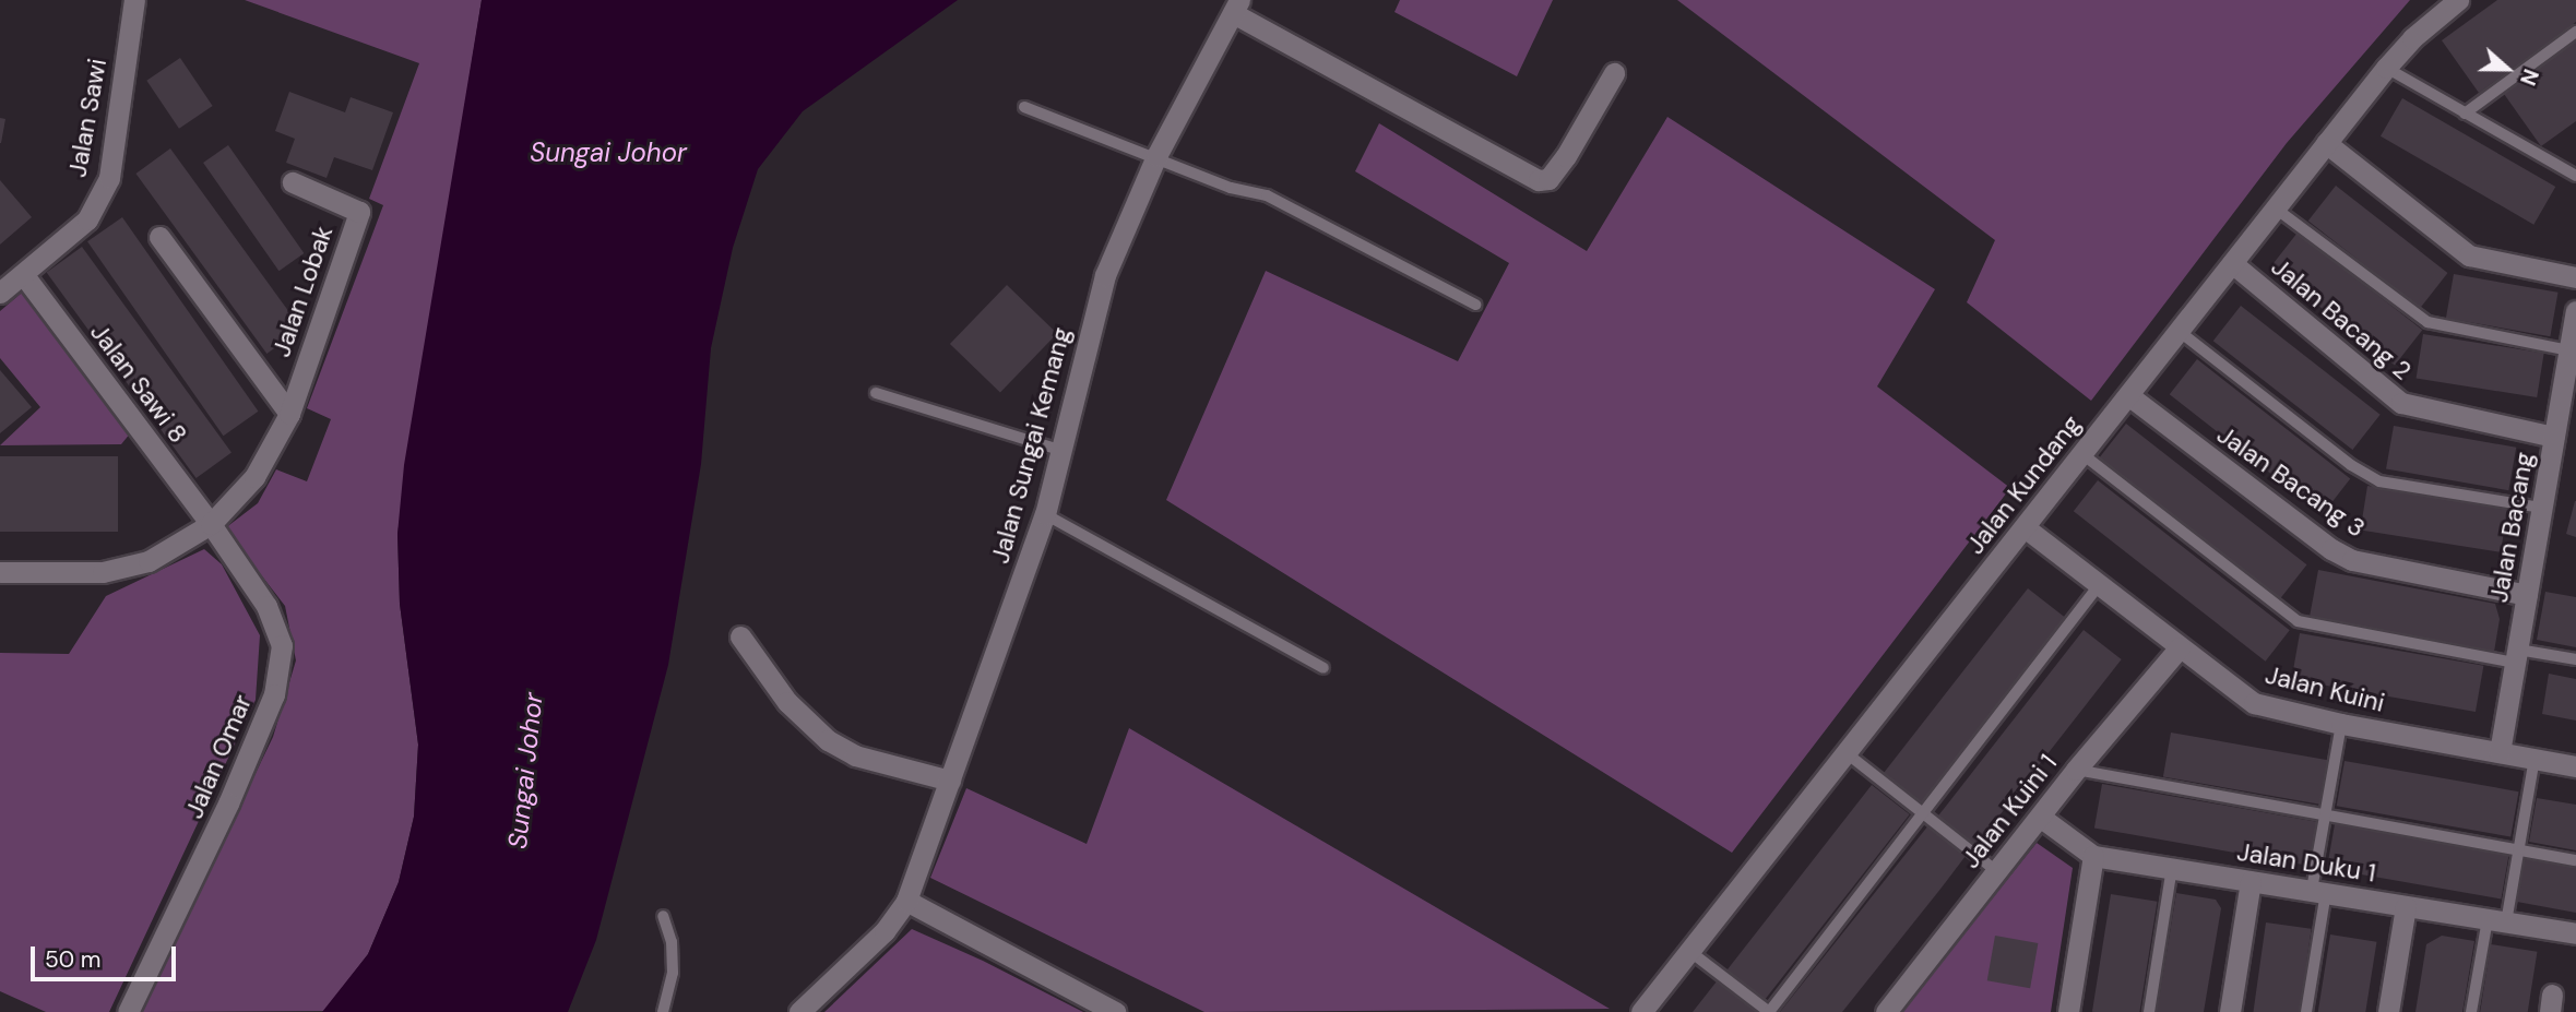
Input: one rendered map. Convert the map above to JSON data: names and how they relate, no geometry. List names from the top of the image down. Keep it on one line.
{"streets":{"street":["Jalan Sawi","Jalan Lobak","Jalan Bacang 2","Jalan Sawi 8","Jalan Sungai Kemang","Jalan Bacang 3","Jalan Kundang","Jalan Bacang","Jalan Kuini","Jalan Omar","Jalan Kuini 1","Jalan Duku 1"]},"crossings":[["Jalan Sawi","Jalan Sawi 8"],["Jalan Lobak","Jalan Sawi 8"],["Jalan Lobak","Jalan Omar"],["Jalan Bacang 2","Jalan Kundang"],["Jalan Bacang 2","Jalan Bacang"],["Jalan Sawi 8","Jalan Omar"],["Jalan Bacang 3","Jalan Kundang"],["Jalan Bacang 3","Jalan Bacang"],["Jalan Kundang","Jalan Kuini"],["Jalan Bacang","Jalan Kuini"],["Jalan Kuini","Jalan Kuini 1"],["Jalan Kuini 1","Jalan Duku 1"]],"water":["Sungai Johor"],"scale_bar":"50 m","north":"right"}
